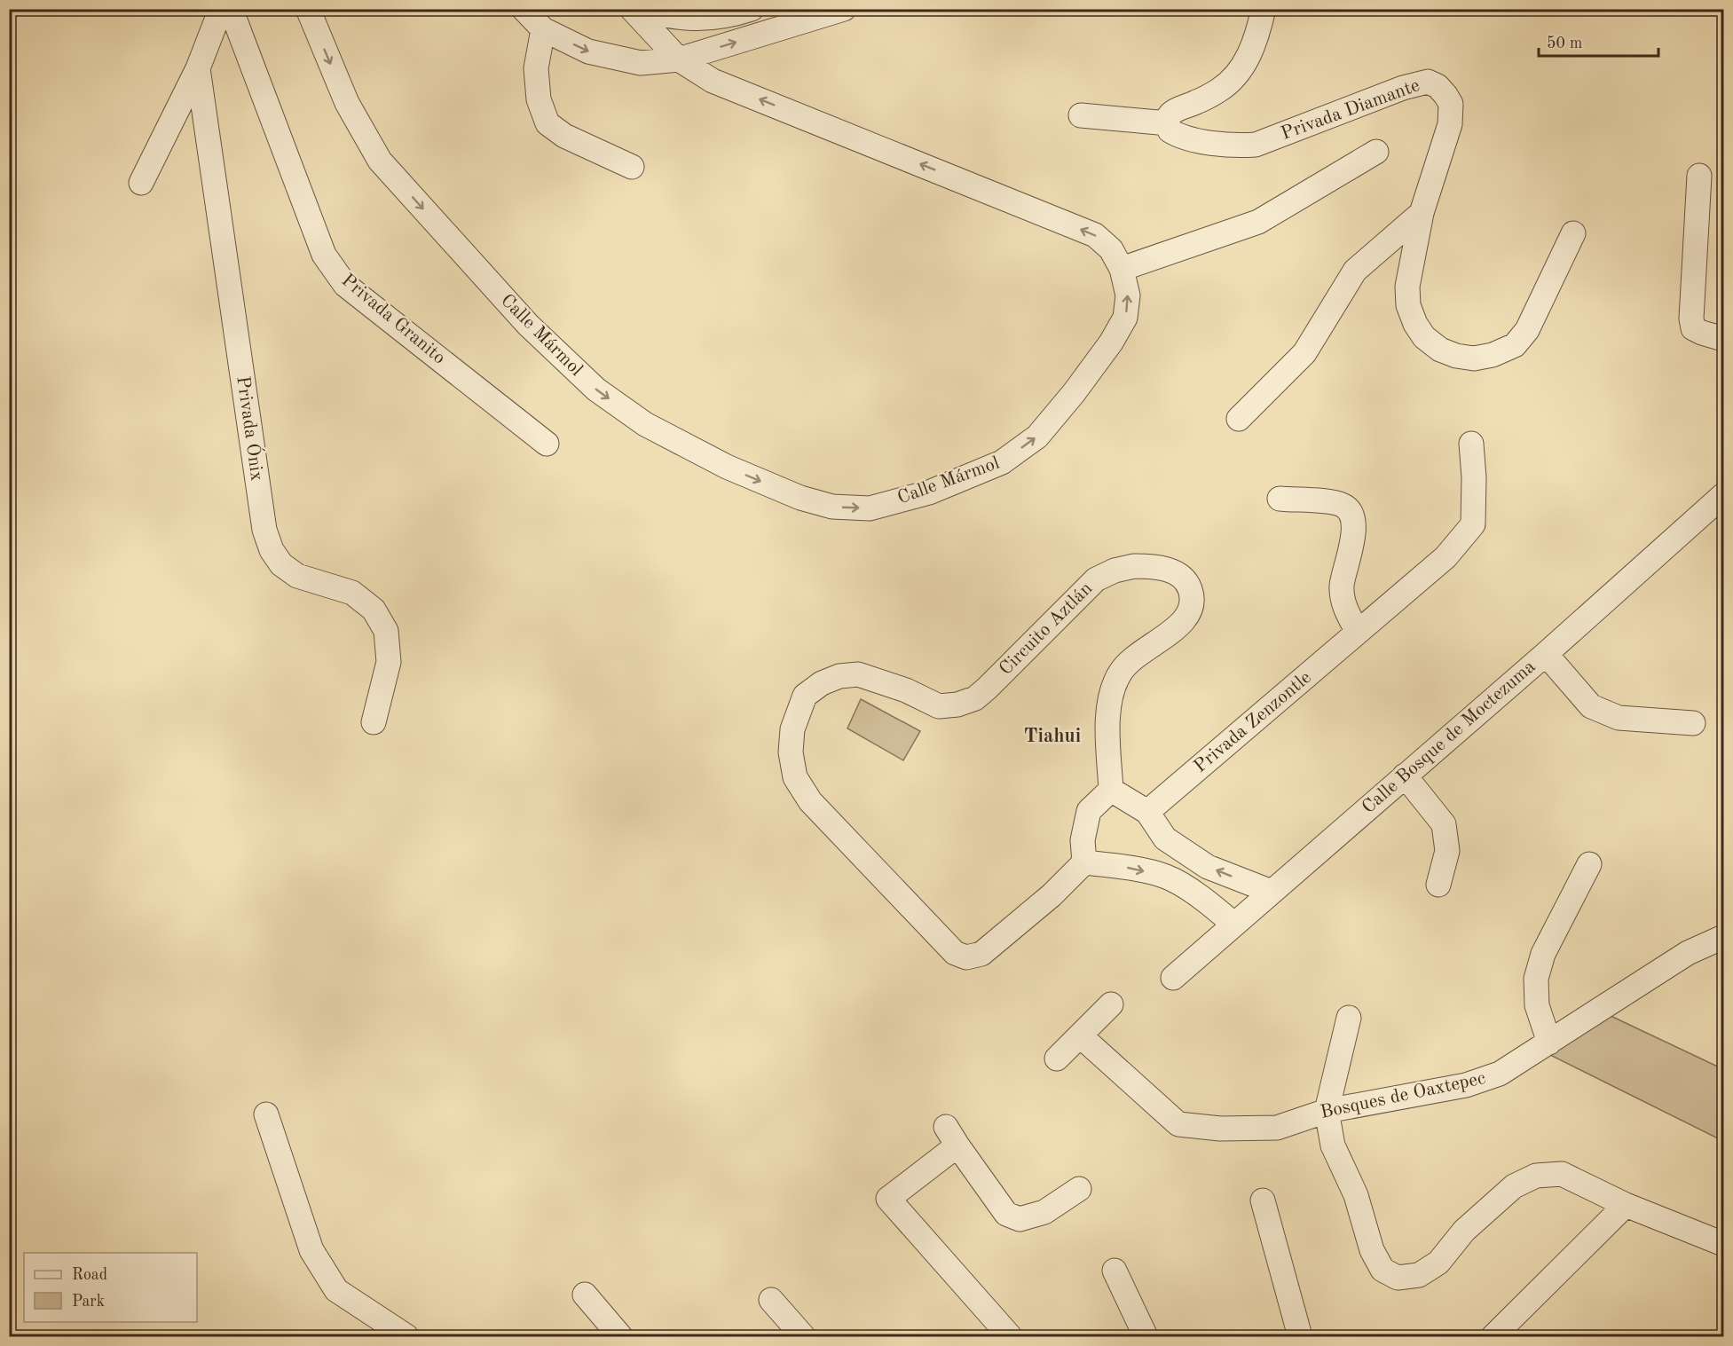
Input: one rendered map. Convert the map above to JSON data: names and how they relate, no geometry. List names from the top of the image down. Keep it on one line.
{"streets":{"street":["Privada Diamante","Privada Granito","Calle Mármol","Privada Ónix","Circuito Aztlán","Privada Zenzontle","Calle Bosque de Moctezuma","Bosques de Oaxtepec"]},"districts":["Tiahui"],"legend":["Road","Park"],"scale_bar":"50 m"}
